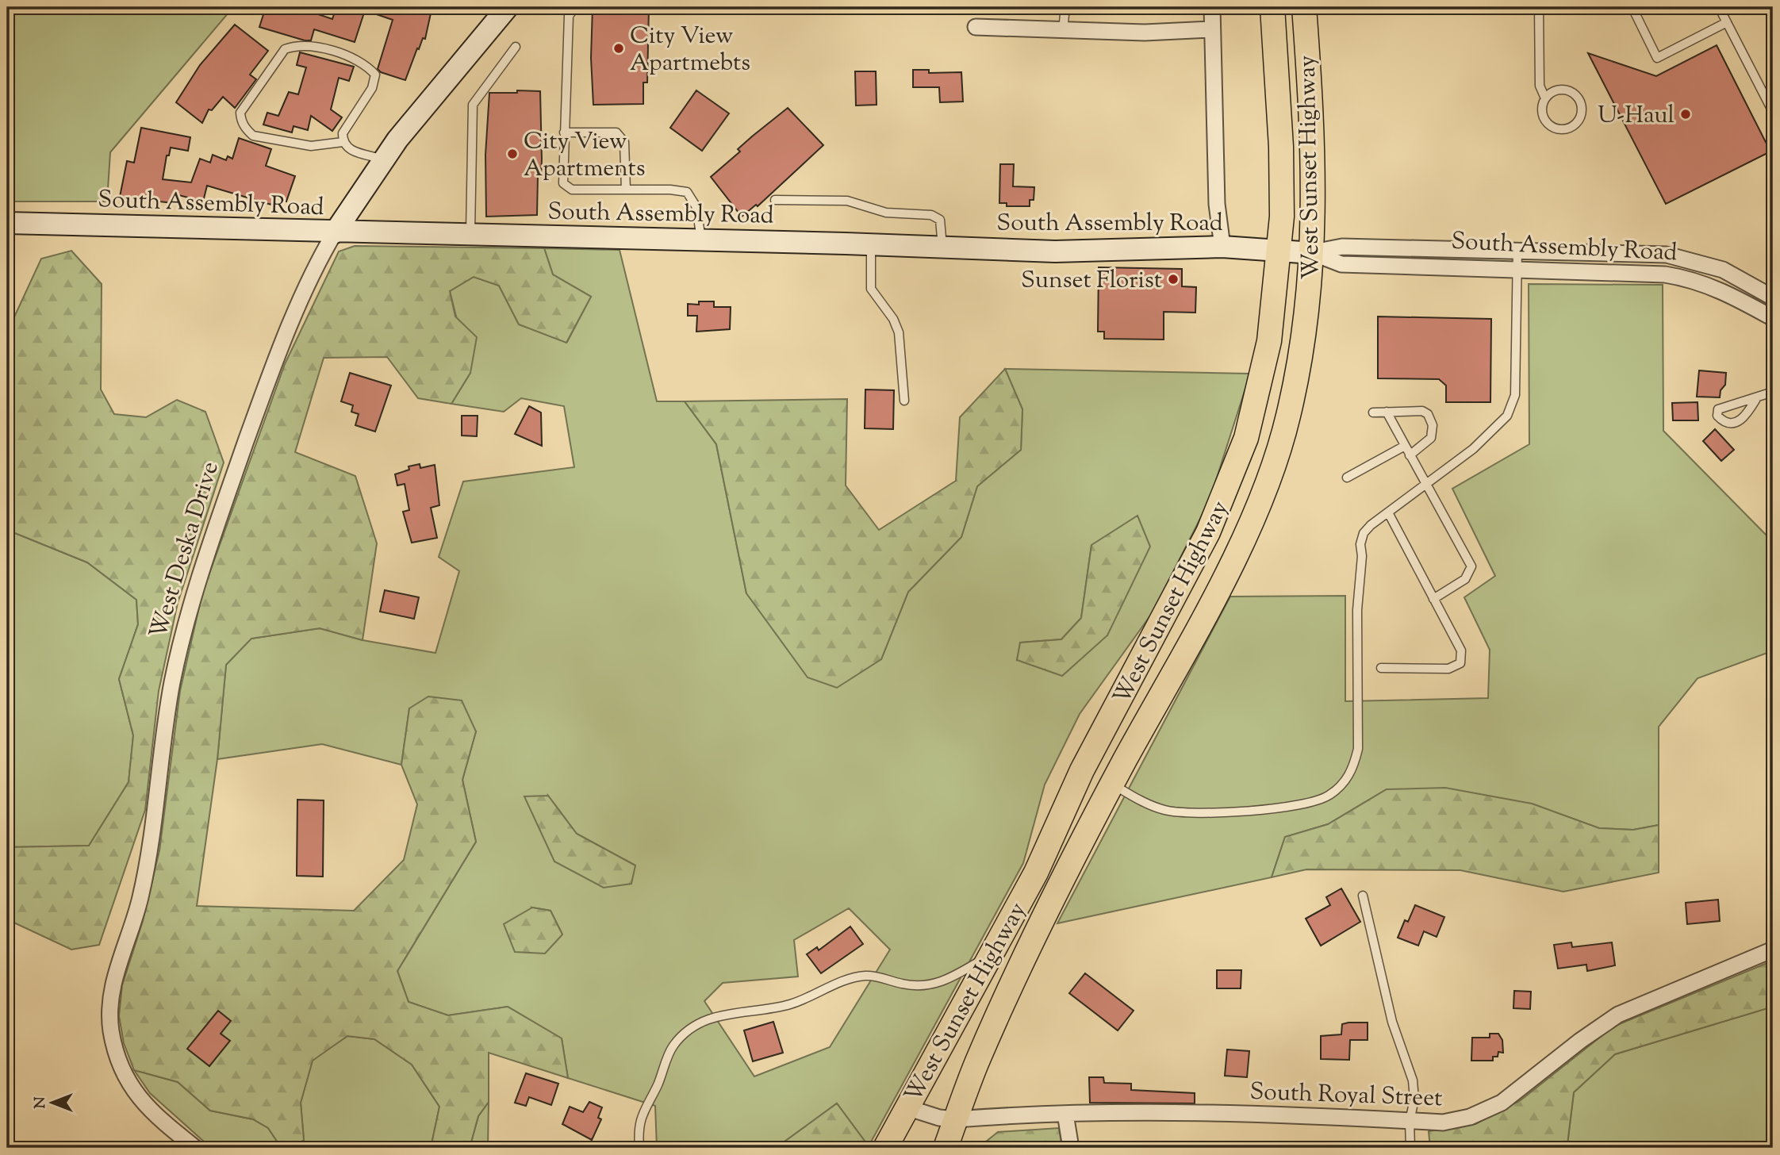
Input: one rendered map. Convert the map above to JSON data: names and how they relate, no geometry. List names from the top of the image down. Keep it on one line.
{"streets":{"main road":["West Sunset Highway"],"street":["South Assembly Road","West Deska Drive","South Royal Street"]},"crossings":[["West Sunset Highway","South Assembly Road"],["West Sunset Highway","South Royal Street"],["South Assembly Road","West Deska Drive"]],"places":["City View Apartmebts","U-Haul","City View Apartments","Sunset Florist"],"north":"left"}
